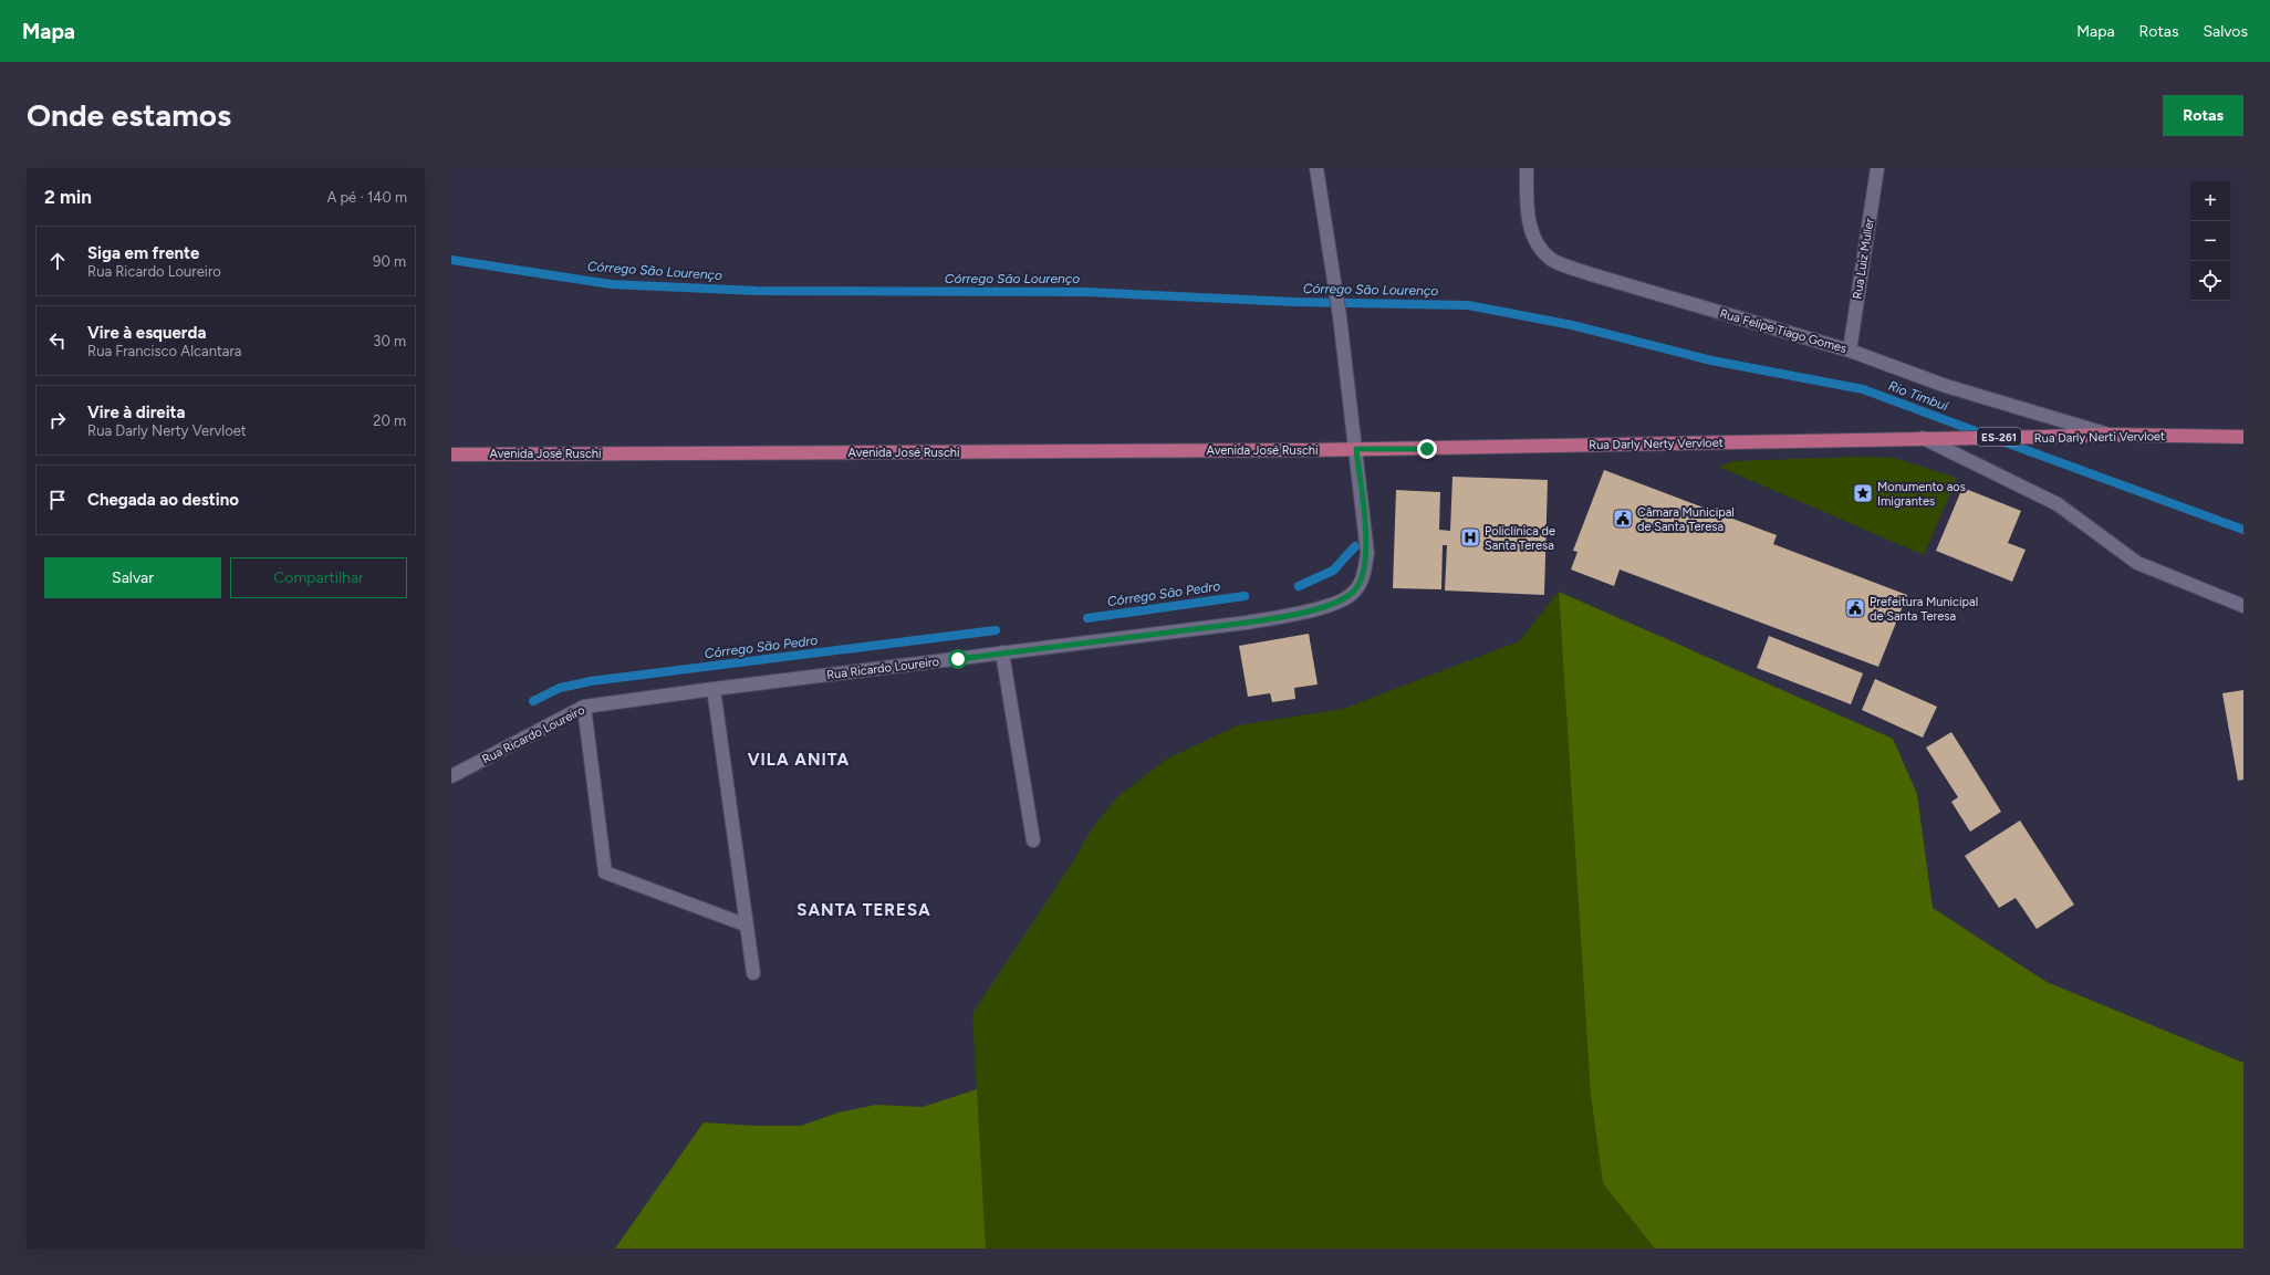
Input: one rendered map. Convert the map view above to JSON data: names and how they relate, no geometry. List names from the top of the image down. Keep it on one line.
{"streets":{"main road":["ES-261","Rua Darly Nerti Vervloet","Rua Darly Nerty Vervloet","Avenida José Ruschi"],"street":["Rua Luiz Muller","Rua Felipe Tiago Gomes","Rua Ricardo Loureiro"]},"crossings":[["Rua Luiz Muller","Rua Felipe Tiago Gomes"],["Rua Felipe Tiago Gomes","Rua Darly Nerti Vervloet"],["Rua Darly Nerti Vervloet","Rua Darly Nerty Vervloet"],["Rua Darly Nerty Vervloet","Avenida José Ruschi"],["Rua Darly Nerty Vervloet","Rua Ricardo Loureiro"],["Avenida José Ruschi","Rua Ricardo Loureiro"]],"districts":["VILA ANITA","SANTA TERESA"],"water":["Córrego São Lourenço","Rio Timbuí","Córrego São Pedro"],"places":{"place":["Monumento aos Imigrantes"],"public building":["Câmara Municipal de Santa Teresa","Prefeitura Municipal de Santa Teresa"],"hospital":["Policlínica de Santa Teresa"]},"page":{"header":"Mapa","nav":["Mapa","Rotas","Salvos"],"buttons":["Rotas",["Salvar","Compartilhar"]],"title":"Onde estamos","heading":["2 min","A pé · 140 m"],"map_buttons":["+","−"],"list":[["Siga em frente","Rua Ricardo Loureiro","90 m"],["Vire à esquerda","Rua Francisco Alcantara","30 m"],["Vire à direita","Rua Darly Nerty Vervloet","20 m"],"Chegada ao destino"]}}
